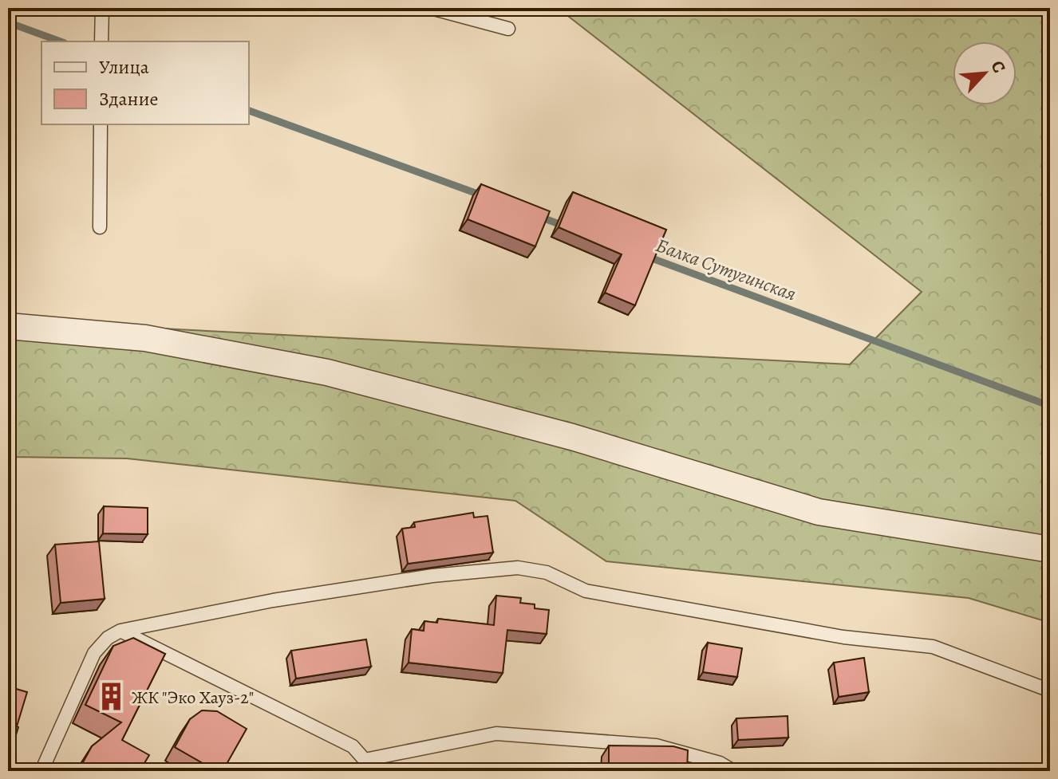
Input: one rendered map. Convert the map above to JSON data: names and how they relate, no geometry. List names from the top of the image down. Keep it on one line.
{"water":["Балка Сутугинская"],"places":{"building":["ЖК \"Эко Хауз-2\""]},"legend":["Улица","Здание"],"north":"top right"}
